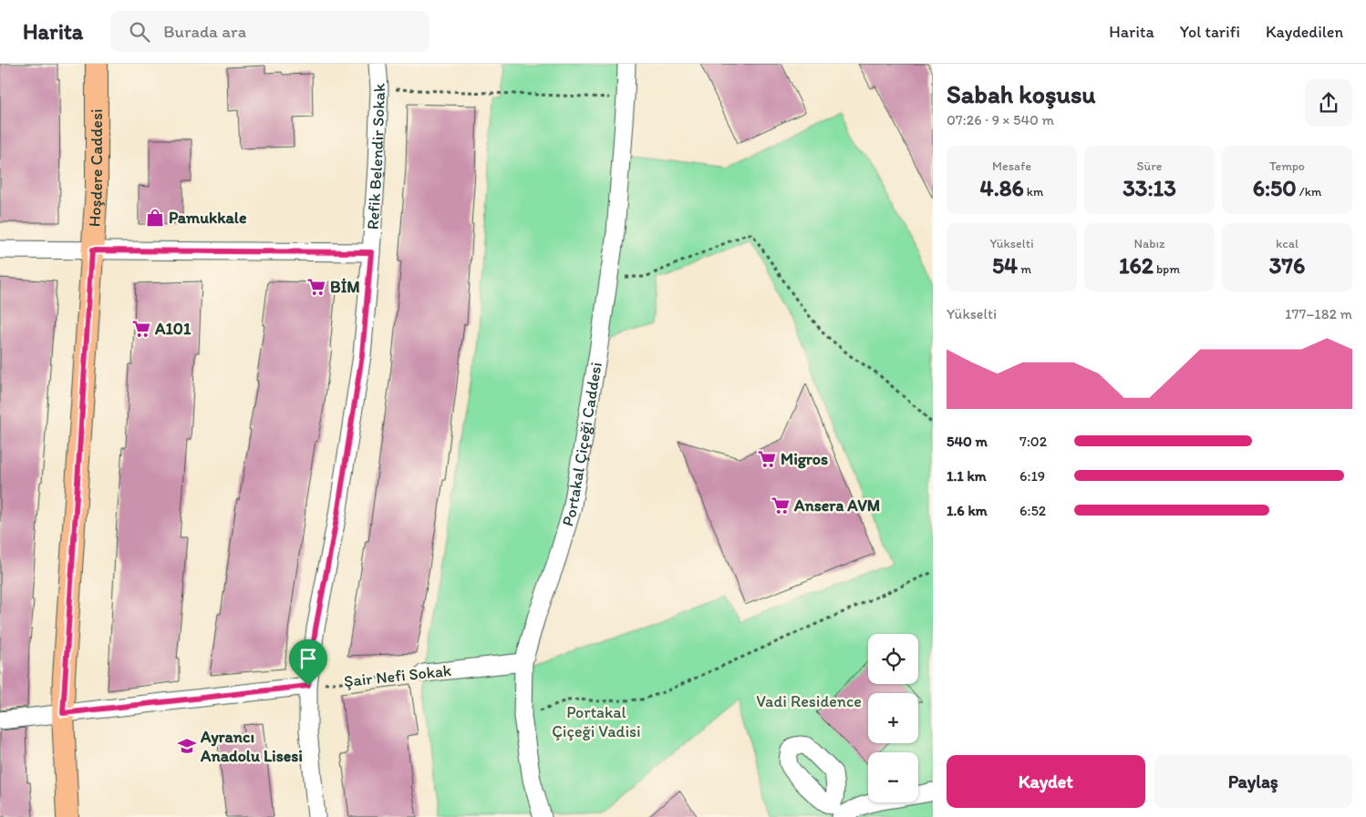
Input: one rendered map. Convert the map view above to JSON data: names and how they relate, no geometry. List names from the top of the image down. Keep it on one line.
{"streets":{"main road":["Hoşdere Caddesi"],"street":["Refik Belendir Sokak","Portakal Çiçeği Caddesi","Şair Nefi Sokak"]},"crossings":[["Refik Belendir Sokak","Şair Nefi Sokak"],["Portakal Çiçeği Caddesi","Şair Nefi Sokak"]],"parks":["Vadi Residence","Portakal Çiçeği Vadisi"],"places":{"shop":["Pamukkale"],"supermarket":["BİM","A101","Migros","Ansera AVM"],"school or university":["Ayrancı Anadolu Lisesi"]},"page":{"header":"Harita","search":"Burada ara","nav":["Harita","Yol tarifi","Kaydedilen"],"heading":["Sabah koşusu","07:26 · 9 × 540 m"],"stats":[["Mesafe","4.86 km"],["Süre","33:13"],["Tempo","6:50 /km"],["Yükselti","54 m"],["Nabız","162 bpm"],["kcal","376"]],"chart":["Yükselti","177–182 m"],"list":[{"name":"540 m","note":"7:02"},{"name":"1.1 km","note":"6:19"},{"name":"1.6 km","note":"6:52"}],"map_buttons":["+","−"],"buttons":["Kaydet","Paylaş"]}}
